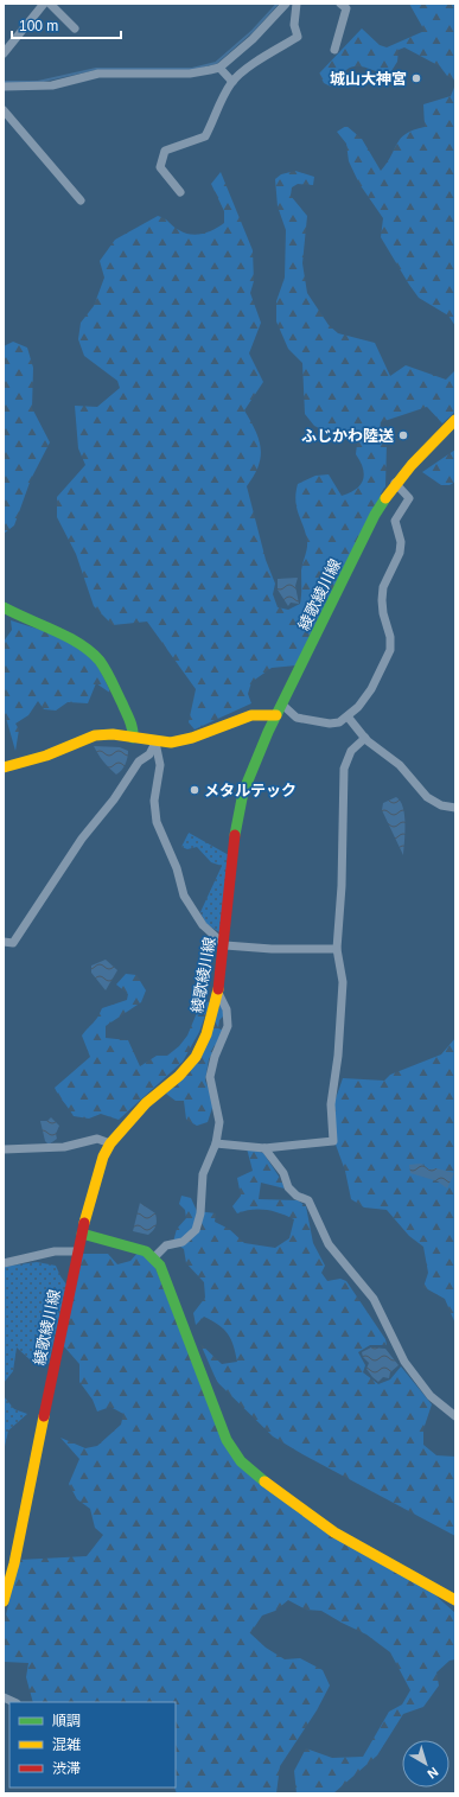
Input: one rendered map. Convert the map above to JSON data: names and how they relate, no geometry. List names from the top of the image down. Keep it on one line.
{"streets":{"main road":["綾歌綾川線"]},"places":["城山大神宮","ふじかわ陸送","メタルテック"],"legend":["順調","混雑","渋滞"],"scale_bar":"100 m","north":"bottom right"}
